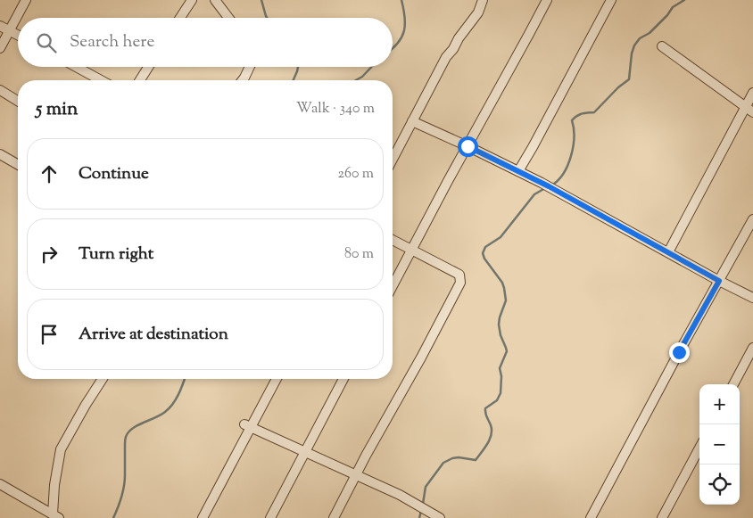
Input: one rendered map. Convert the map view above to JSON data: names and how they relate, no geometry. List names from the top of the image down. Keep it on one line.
{"page":{"search":"Search here","heading":["5 min","Walk · 340 m"],"list":[["Continue","260 m"],["Turn right","80 m"],"Arrive at destination"],"map_buttons":["+","−"]}}
